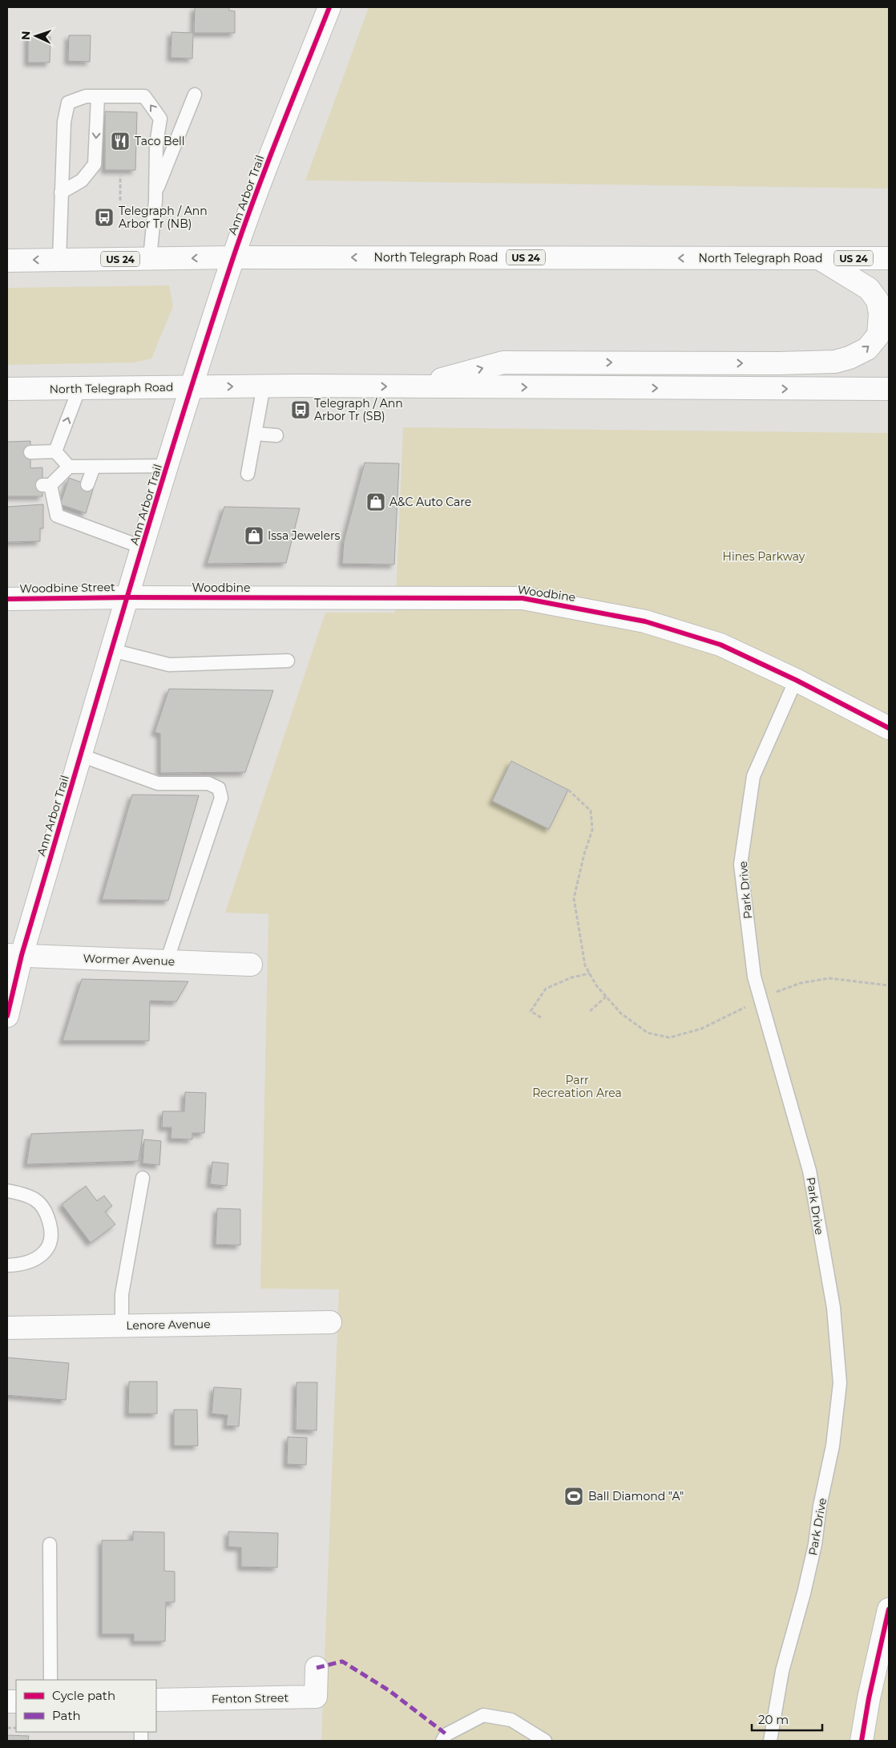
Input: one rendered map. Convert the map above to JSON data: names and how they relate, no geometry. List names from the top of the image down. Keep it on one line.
{"streets":{"street":["Ann Arbor Trail","North Telegraph Road","US 24","Woodbine Street","Woodbine","Wormer Avenue","Lenore Avenue","Fenton Street"],"lane":["Park Drive"]},"crossings":[["Ann Arbor Trail","North Telegraph Road"],["Ann Arbor Trail","Woodbine Street"],["Ann Arbor Trail","Woodbine"],["Ann Arbor Trail","Wormer Avenue"],["Woodbine Street","Woodbine"],["Woodbine","Park Drive"]],"parks":["Hines Parkway","Parr Recreation Area"],"places":{"restaurant":["Taco Bell"],"bus stop":["Telegraph / Ann Arbor Tr (NB)","Telegraph / Ann Arbor Tr (SB)"],"shop":["A&C Auto Care","Issa Jewelers"],"sports":["Ball Diamond \"A\""]},"legend":["Cycle path","Path"],"scale_bar":"20 m","north":"left"}
